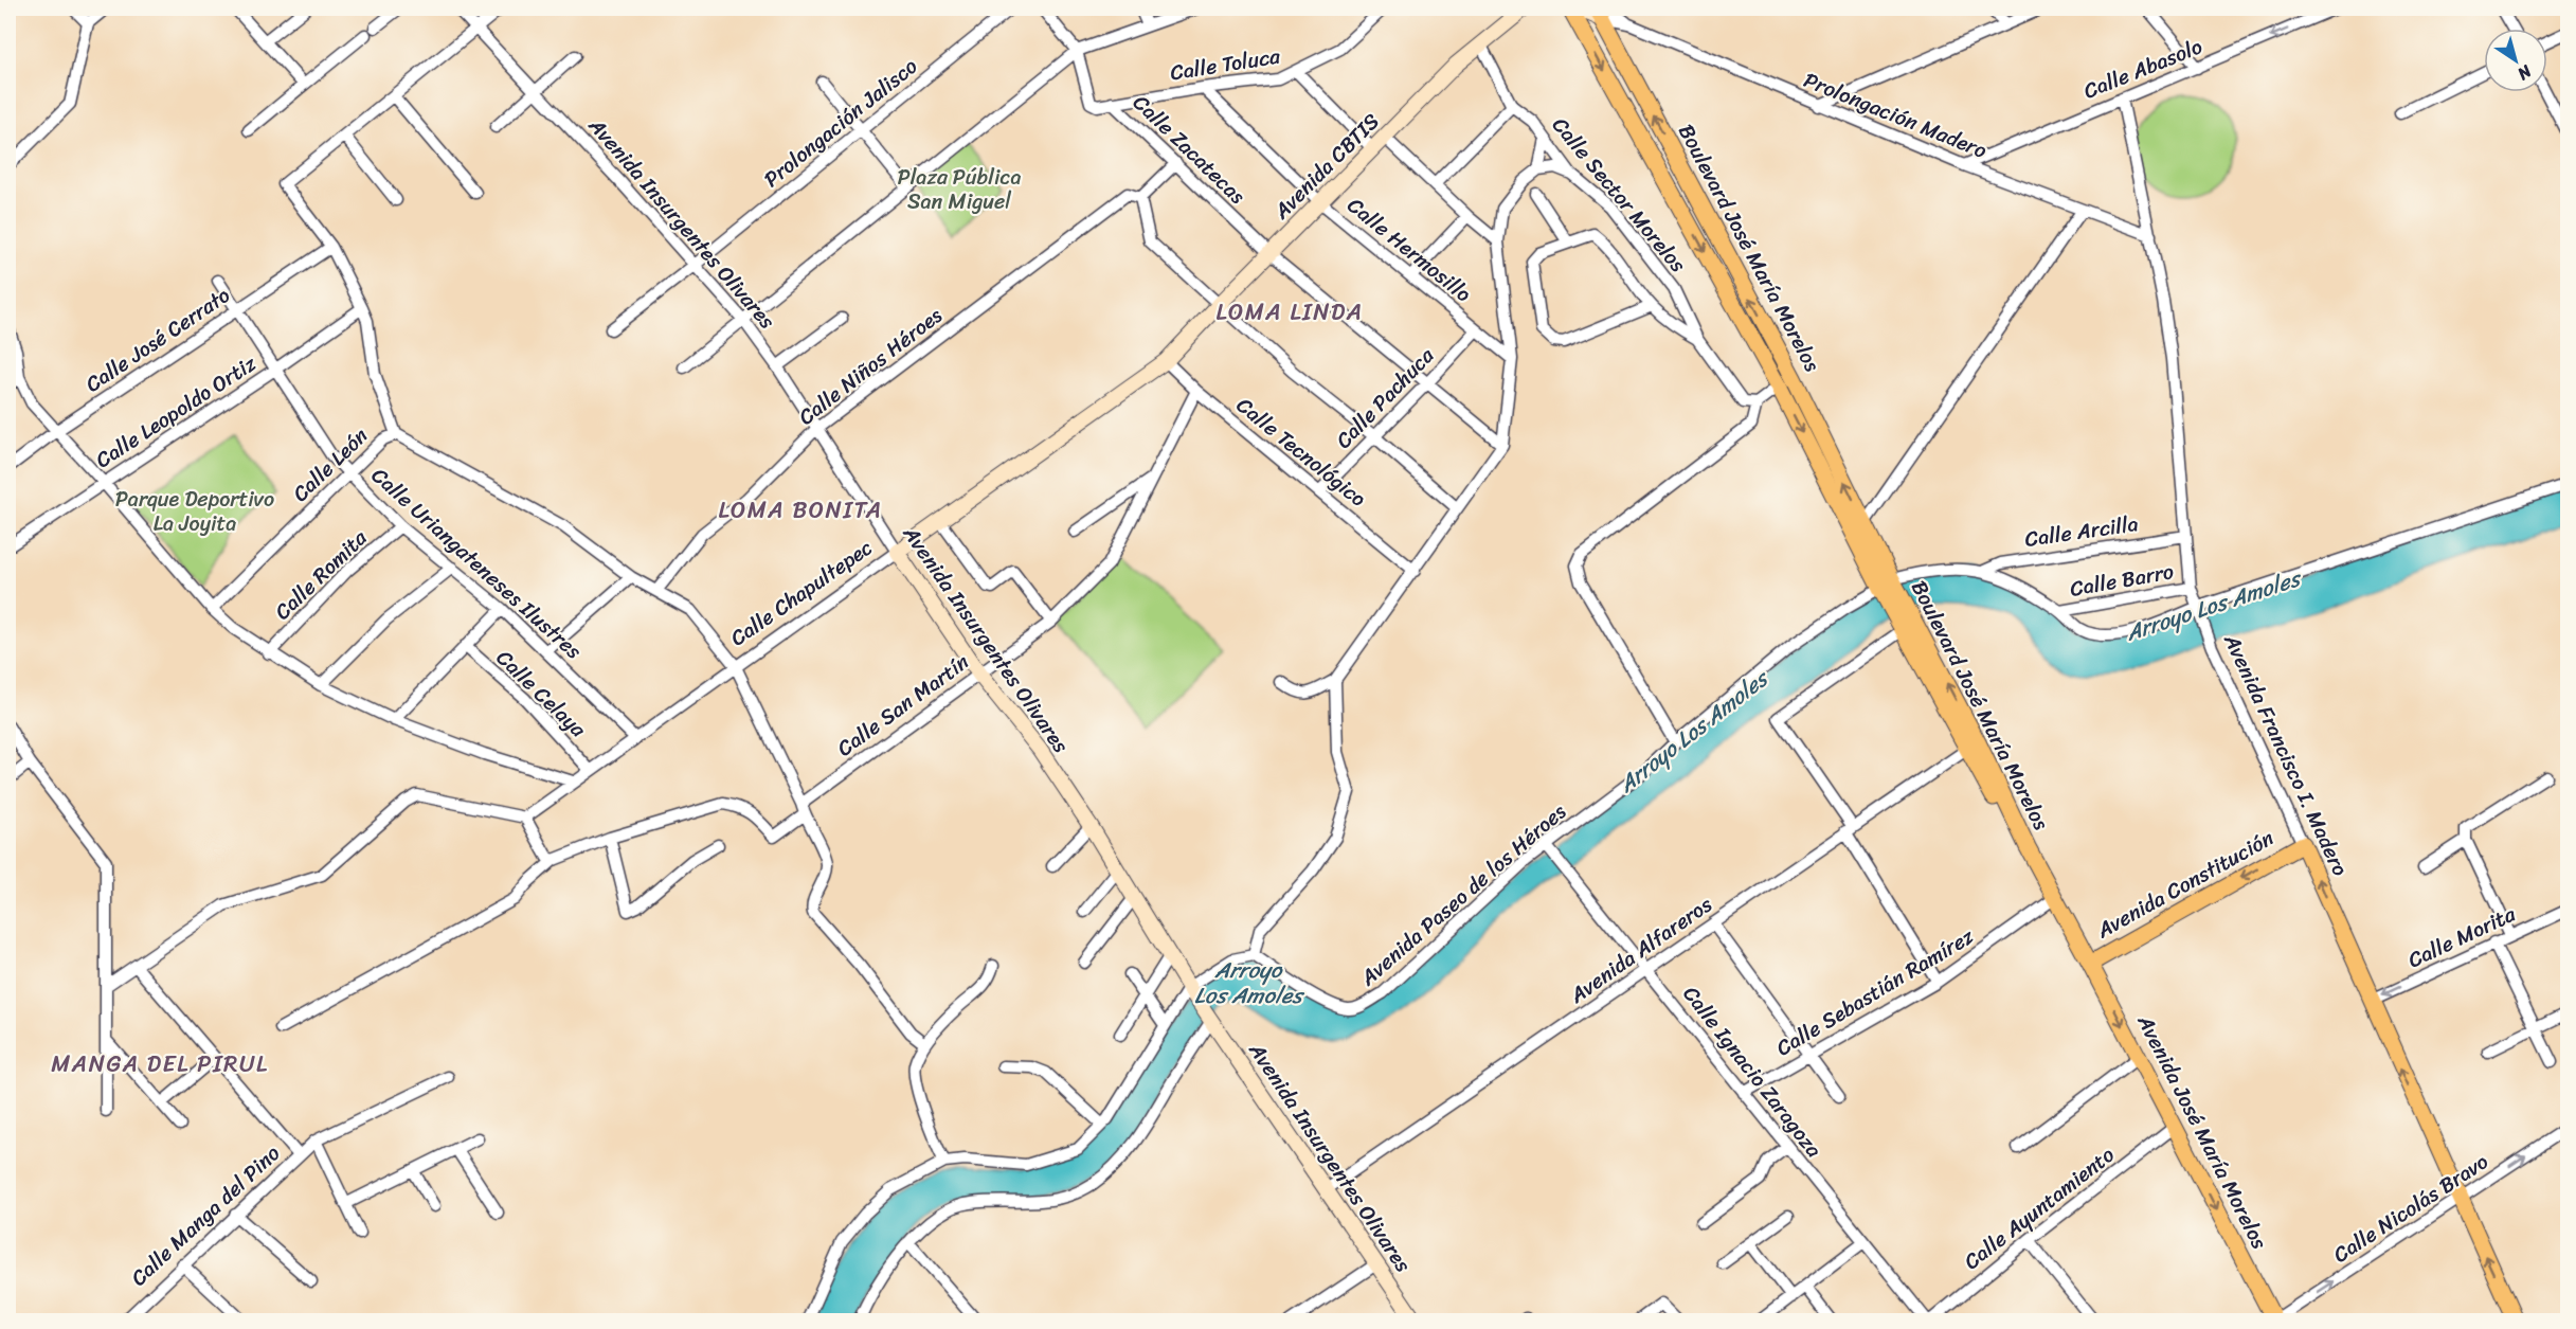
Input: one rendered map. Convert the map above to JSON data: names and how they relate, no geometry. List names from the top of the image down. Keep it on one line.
{"streets":{"main road":["Boulevard José María Morelos","Avenida Francisco I. Madero","Avenida Constitución","Avenida José María Morelos"],"street":["Calle Toluca","Calle Abasolo","Prolongación Madero","Prolongación Jalisco","Calle Zacatecas","Avenida CBTIS","Calle Sector Morelos","Avenida Insurgentes Olivares","Calle Hermosillo","Calle José Cerrato","Calle Niños Héroes","Calle Pachuca","Calle Leopoldo Ortiz","Calle Tecnológico","Calle León","Calle Arcilla","Calle Uriangateneses Ilustres","Calle Romita","Calle Barro","Calle Chapultepec","Calle Celaya","Calle San Martín","Avenida Paseo de los Héroes","Calle Morita","Avenida Alfareros","Calle Sebastián Ramírez","Calle Ignacio Zaragoza","Calle Ayuntamiento","Calle Nicolás Bravo","Calle Manga del Pino"]},"crossings":[["Calle Toluca","Calle Zacatecas"],["Calle Toluca","Calle Hermosillo"],["Calle Abasolo","Prolongación Madero"],["Calle Abasolo","Avenida Francisco I. Madero"],["Prolongación Madero","Boulevard José María Morelos"],["Prolongación Madero","Avenida Francisco I. Madero"],["Prolongación Jalisco","Avenida Insurgentes Olivares"],["Calle Zacatecas","Avenida CBTIS"],["Calle Zacatecas","Calle Pachuca"],["Avenida CBTIS","Calle Sector Morelos"],["Avenida CBTIS","Calle Hermosillo"],["Avenida CBTIS","Calle Tecnológico"],["Avenida CBTIS","Calle Chapultepec"],["Avenida Insurgentes Olivares","Calle Niños Héroes"],["Avenida Insurgentes Olivares","Calle Chapultepec"],["Avenida Insurgentes Olivares","Calle San Martín"],["Avenida Insurgentes Olivares","Avenida Alfareros"],["Boulevard José María Morelos","Avenida Paseo de los Héroes"],["Boulevard José María Morelos","Avenida Alfareros"],["Boulevard José María Morelos","Calle Sebastián Ramírez"],["Boulevard José María Morelos","Avenida José María Morelos"],["Calle Hermosillo","Calle Pachuca"],["Calle José Cerrato","Calle Uriangateneses Ilustres"],["Calle Pachuca","Calle Tecnológico"],["Calle Leopoldo Ortiz","Calle Uriangateneses Ilustres"],["Calle Tecnológico","Calle Chapultepec"],["Calle Tecnológico","Calle San Martín"],["Calle León","Calle Uriangateneses Ilustres"],["Calle Arcilla","Avenida Francisco I. Madero"],["Calle Arcilla","Avenida Paseo de los Héroes"],["Calle Uriangateneses Ilustres","Calle Romita"],["Calle Uriangateneses Ilustres","Calle Chapultepec"],["Calle Barro","Avenida Francisco I. Madero"],["Calle Barro","Avenida Paseo de los Héroes"],["Calle Chapultepec","Calle Celaya"],["Avenida Francisco I. Madero","Avenida Constitución"],["Avenida Francisco I. Madero","Avenida Paseo de los Héroes"],["Avenida Francisco I. Madero","Calle Morita"],["Avenida Francisco I. Madero","Calle Nicolás Bravo"],["Avenida Constitución","Avenida José María Morelos"],["Avenida Paseo de los Héroes","Calle Ignacio Zaragoza"],["Avenida Alfareros","Calle Ignacio Zaragoza"],["Calle Sebastián Ramírez","Calle Ignacio Zaragoza"],["Calle Sebastián Ramírez","Avenida José María Morelos"],["Calle Ignacio Zaragoza","Calle Ayuntamiento"],["Avenida José María Morelos","Calle Ayuntamiento"],["Avenida José María Morelos","Calle Nicolás Bravo"]],"one_way":["Calle Abasolo","Avenida Francisco I. Madero","Avenida Constitución","Avenida José María Morelos","Calle Nicolás Bravo"],"districts":["LOMA LINDA","LOMA BONITA","MANGA DEL PIRUL"],"water":["Arroyo Los Amoles"],"parks":["Plaza Pública San Miguel","Parque Deportivo La Joyita"],"north":"bottom right"}
